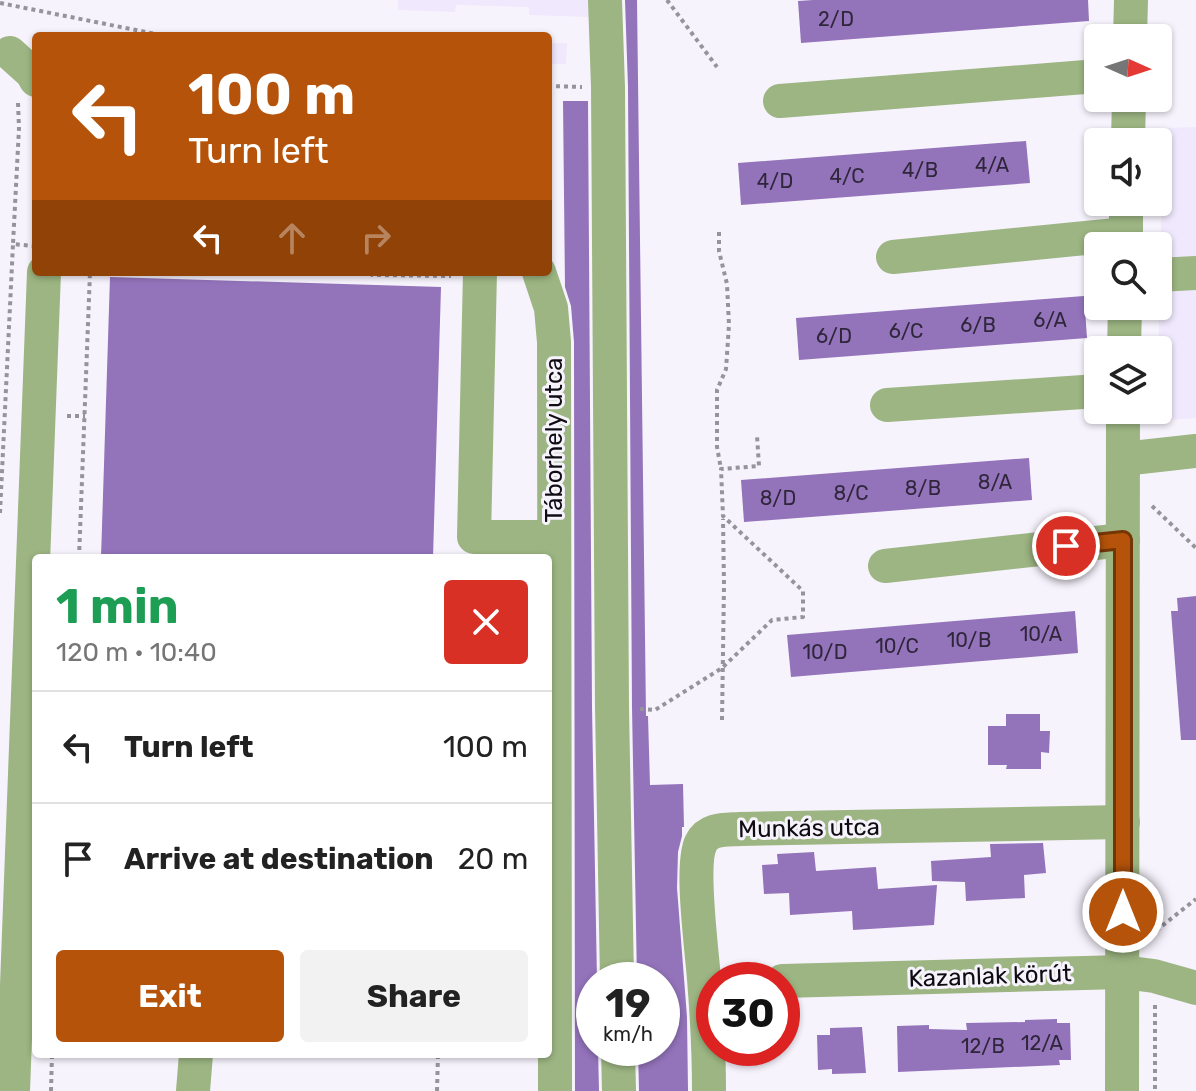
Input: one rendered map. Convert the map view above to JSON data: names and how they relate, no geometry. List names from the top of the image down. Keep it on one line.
{"streets":{"street":["Táborhely utca","Munkás utca","Kazanlak körút"]},"house_numbers":["2/D","4/A","4/B","4/C","4/D","6/A","6/B","6/C","6/D","8/A","8/B","8/C","8/D","10/A","10/B","10/C","10/D","12/A","12/B"],"north":"right","page":{"turn":["100 m","Turn left"],"heading":["1 min","120 m · 10:40"],"list":[{"name":"Turn left","value":"100 m"},{"name":"Arrive at destination","value":"20 m"}],"buttons":["Exit","Share"],"speed":"19 km/h","limit":"30"}}
